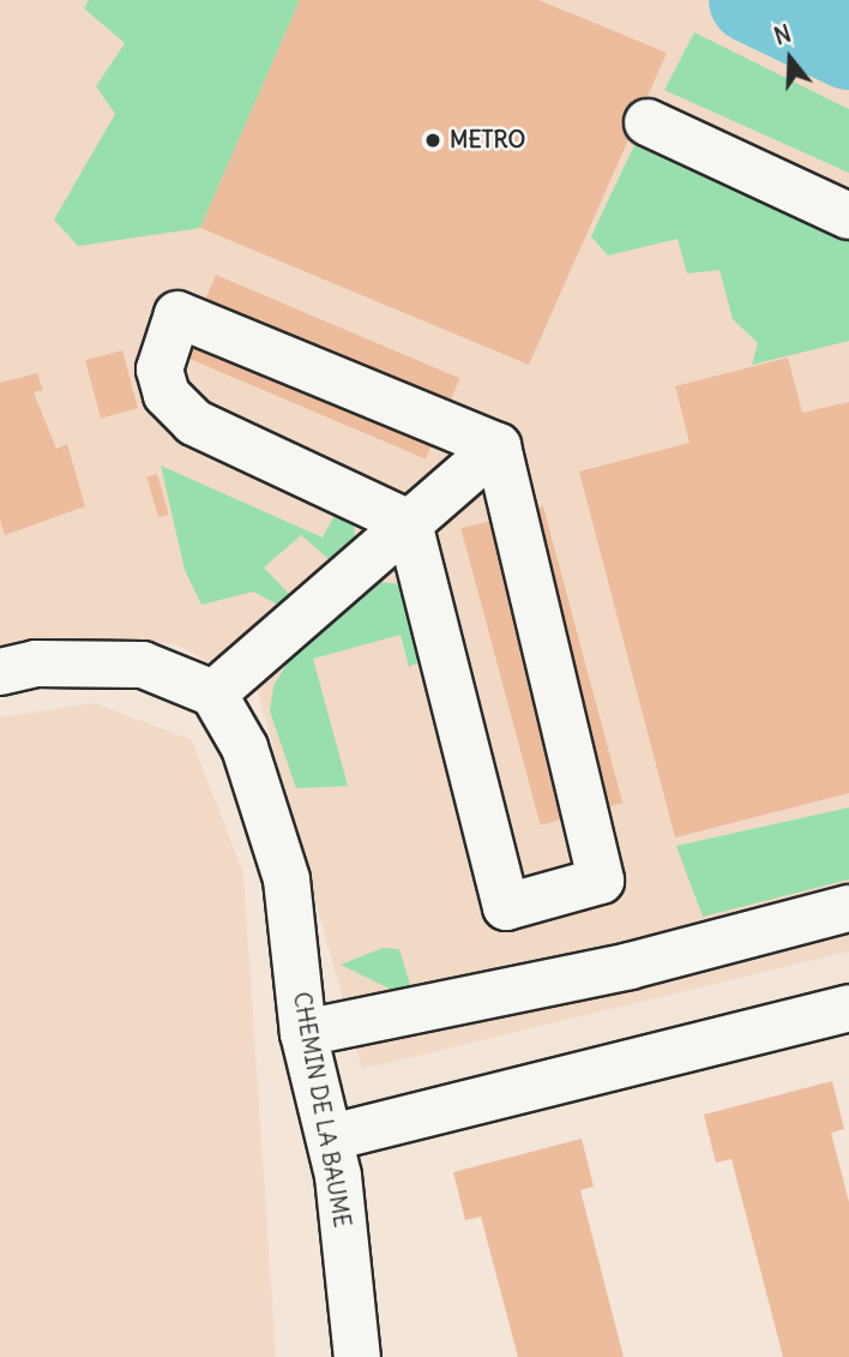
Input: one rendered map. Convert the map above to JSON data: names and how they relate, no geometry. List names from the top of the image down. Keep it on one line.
{"streets":{"street":["CHEMIN DE LA BAUME"]},"places":["METRO"],"north":"top"}
